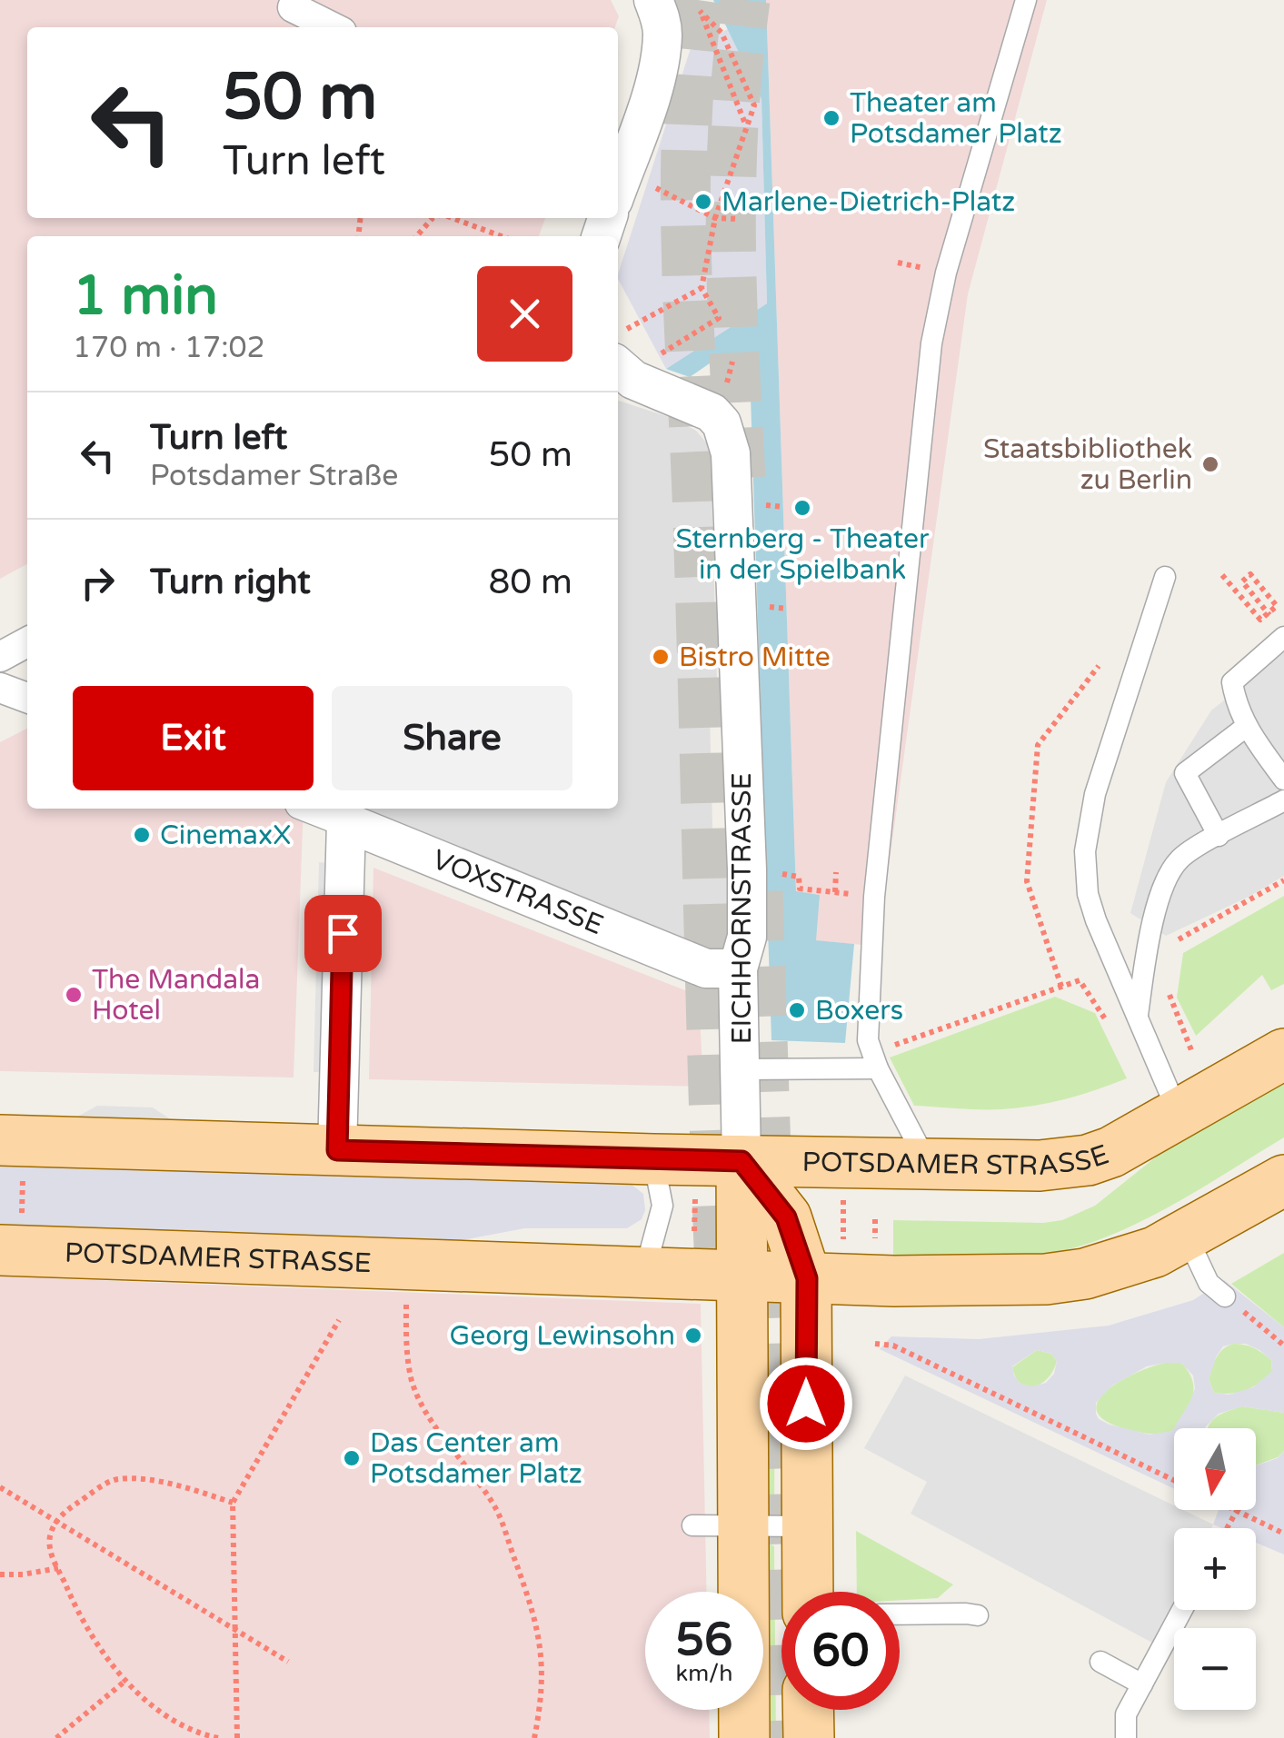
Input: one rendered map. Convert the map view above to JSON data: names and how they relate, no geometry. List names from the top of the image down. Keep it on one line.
{"streets":{"main road":["EICHHORNSTRASSE","POTSDAMER STRASSE"],"street":["VOXSTRASSE"]},"crossings":[["VOXSTRASSE","EICHHORNSTRASSE"],["EICHHORNSTRASSE","POTSDAMER STRASSE"]],"places":["Theater am Potsdamer Platz","Marlene-Dietrich-Platz","Staatsbibliothek zu Berlin","Sternberg - Theater in der Spielbank","Bistro Mitte","CinemaxX","The Mandala Hotel","Boxers","Georg Lewinsohn","Das Center am Potsdamer Platz"],"north":"bottom","page":{"turn":["50 m","Turn left"],"heading":["1 min","170 m · 17:02"],"list":[{"name":"Turn left","note":"Potsdamer Straße","value":"50 m"},{"name":"Turn right","value":"80 m"}],"buttons":["Exit","Share"],"map_buttons":["+","−"],"speed":"56 km/h","limit":"60"}}
